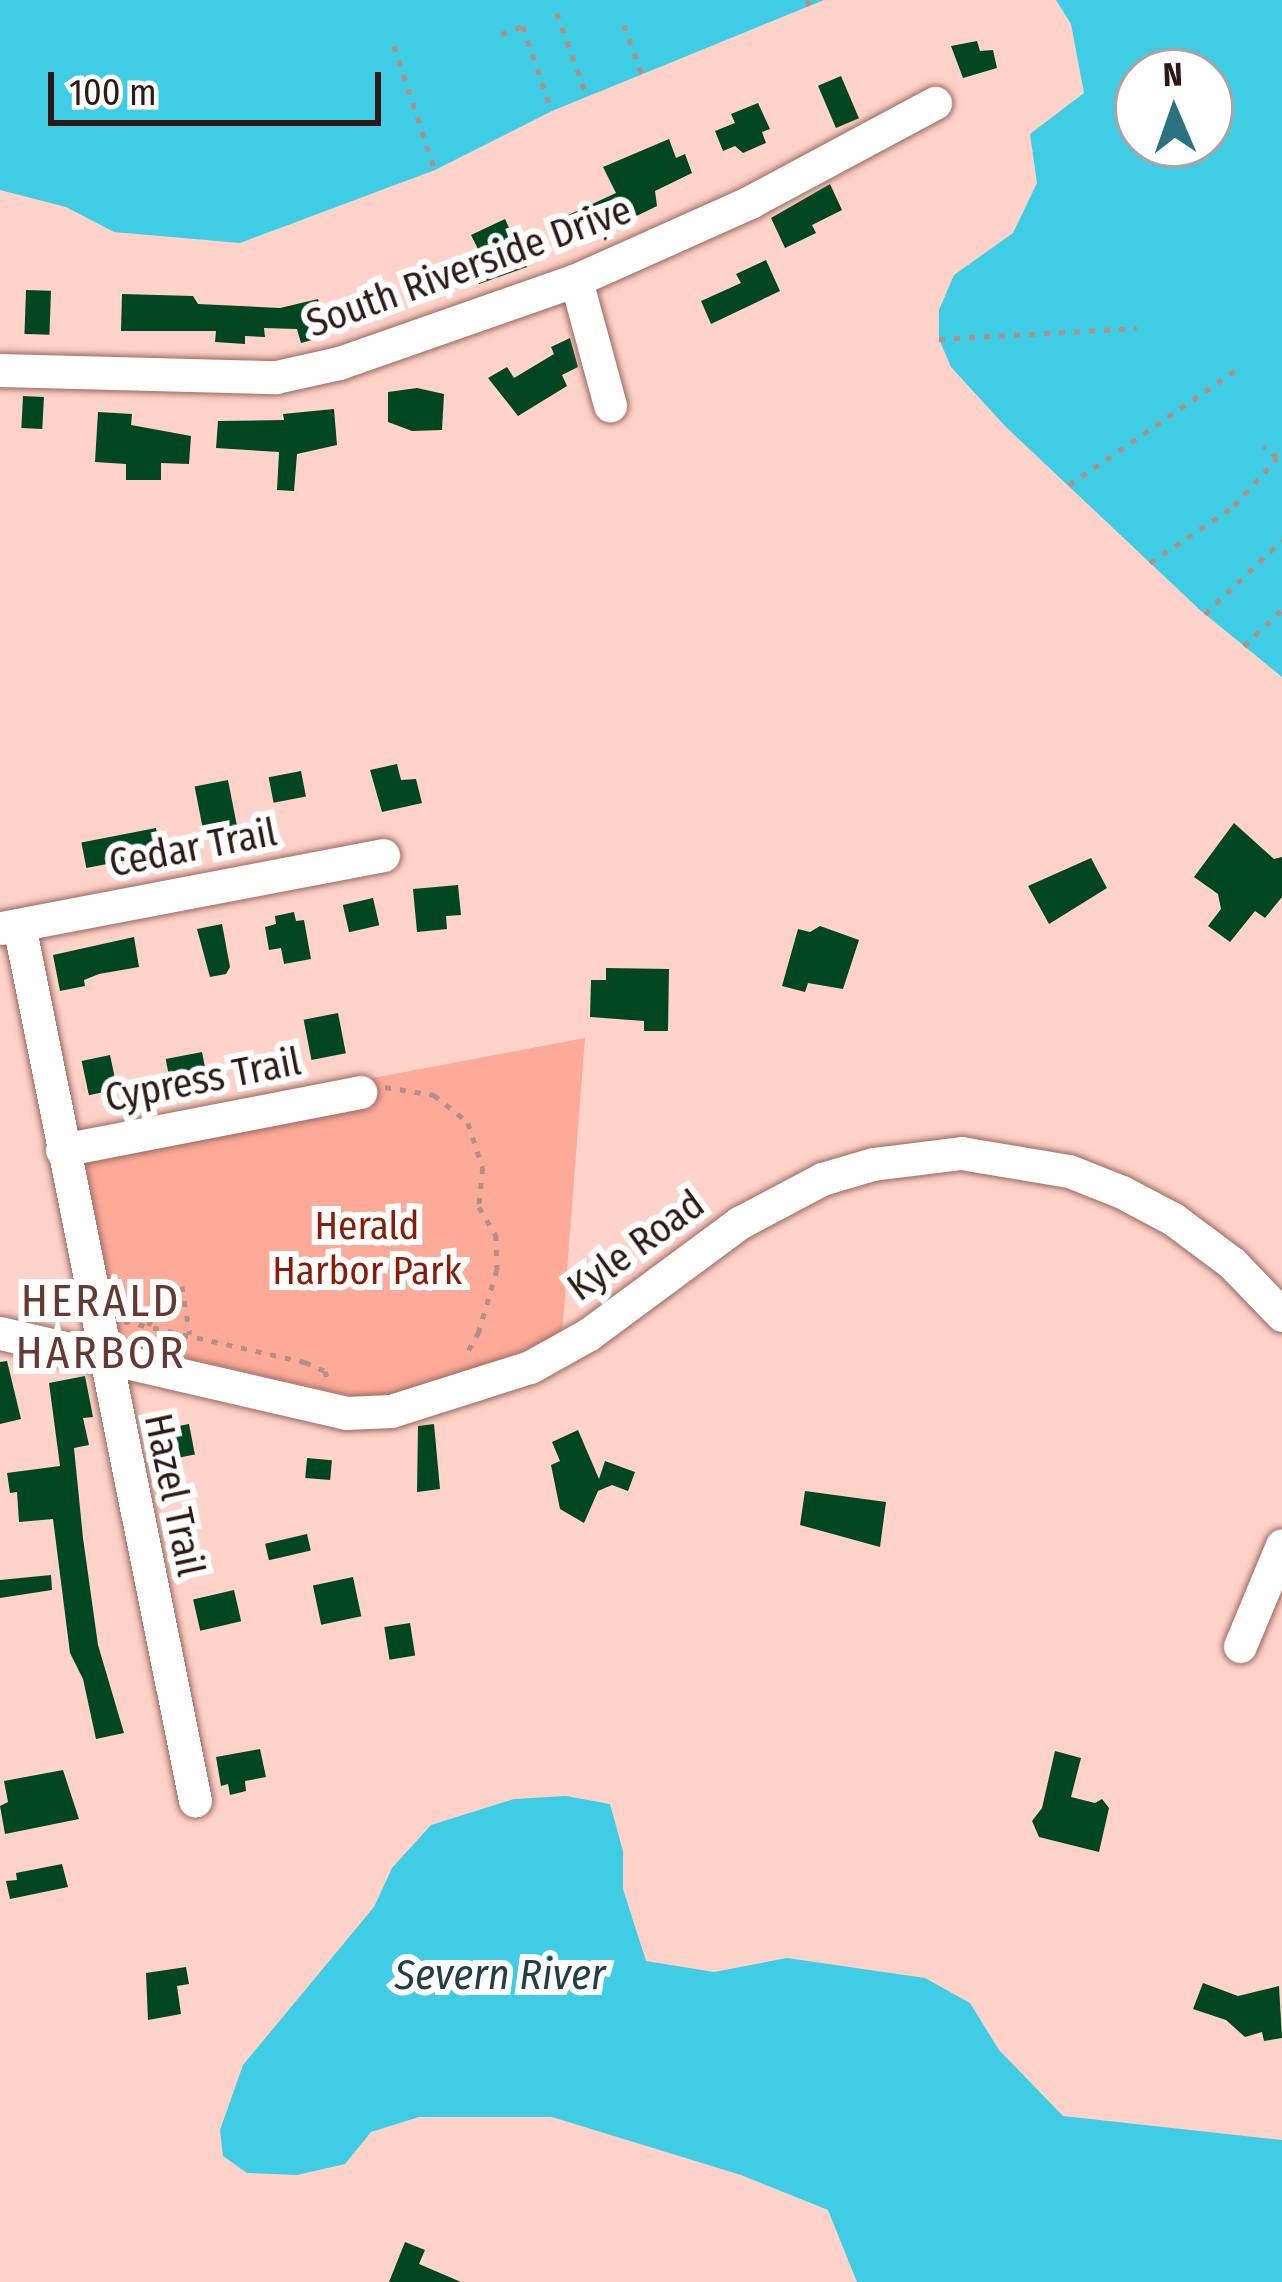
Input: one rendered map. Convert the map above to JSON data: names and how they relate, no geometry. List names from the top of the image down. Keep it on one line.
{"streets":{"street":["South Riverside Drive","Cedar Trail","Cypress Trail","Kyle Road","Hazel Trail"]},"crossings":[["Cedar Trail","Hazel Trail"],["Cypress Trail","Hazel Trail"],["Kyle Road","Hazel Trail"]],"districts":["HERALD HARBOR"],"water":["Severn River"],"parks":["Herald Harbor Park"],"scale_bar":"100 m","north":"top"}
